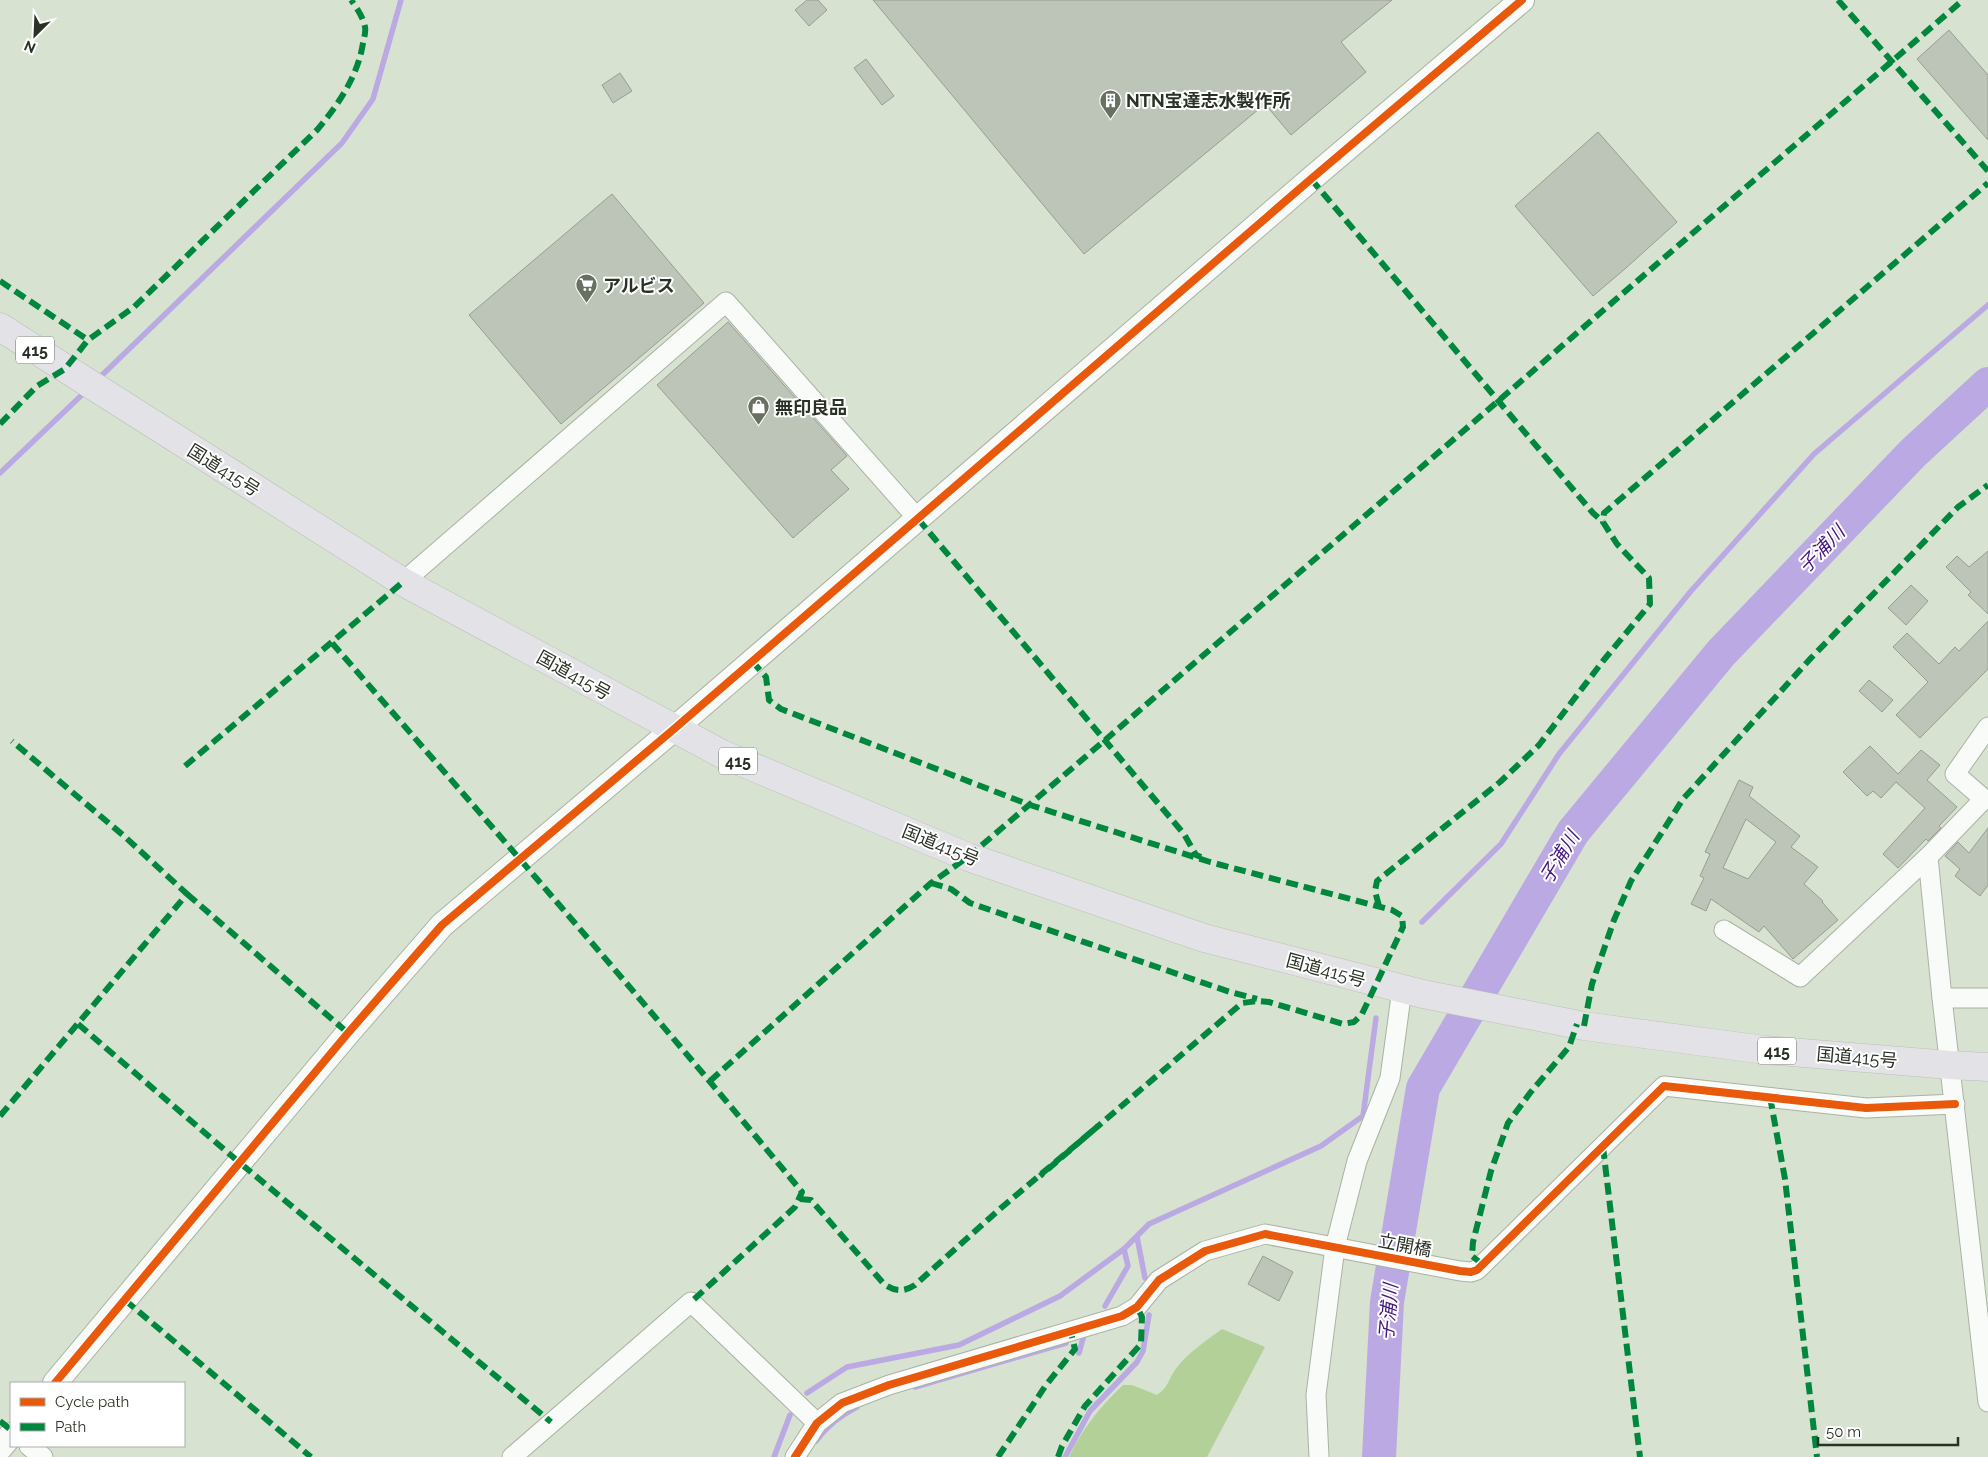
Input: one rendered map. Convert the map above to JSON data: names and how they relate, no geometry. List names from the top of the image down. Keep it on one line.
{"streets":{"highway":["415","国道415号"],"street":["立開橋"]},"water":["子浦川"],"places":{"building":["NTN宝達志水製作所"],"supermarket":["アルビス"],"shop":["無印良品"]},"legend":["Cycle path","Path"],"scale_bar":"50 m","north":"bottom left"}
